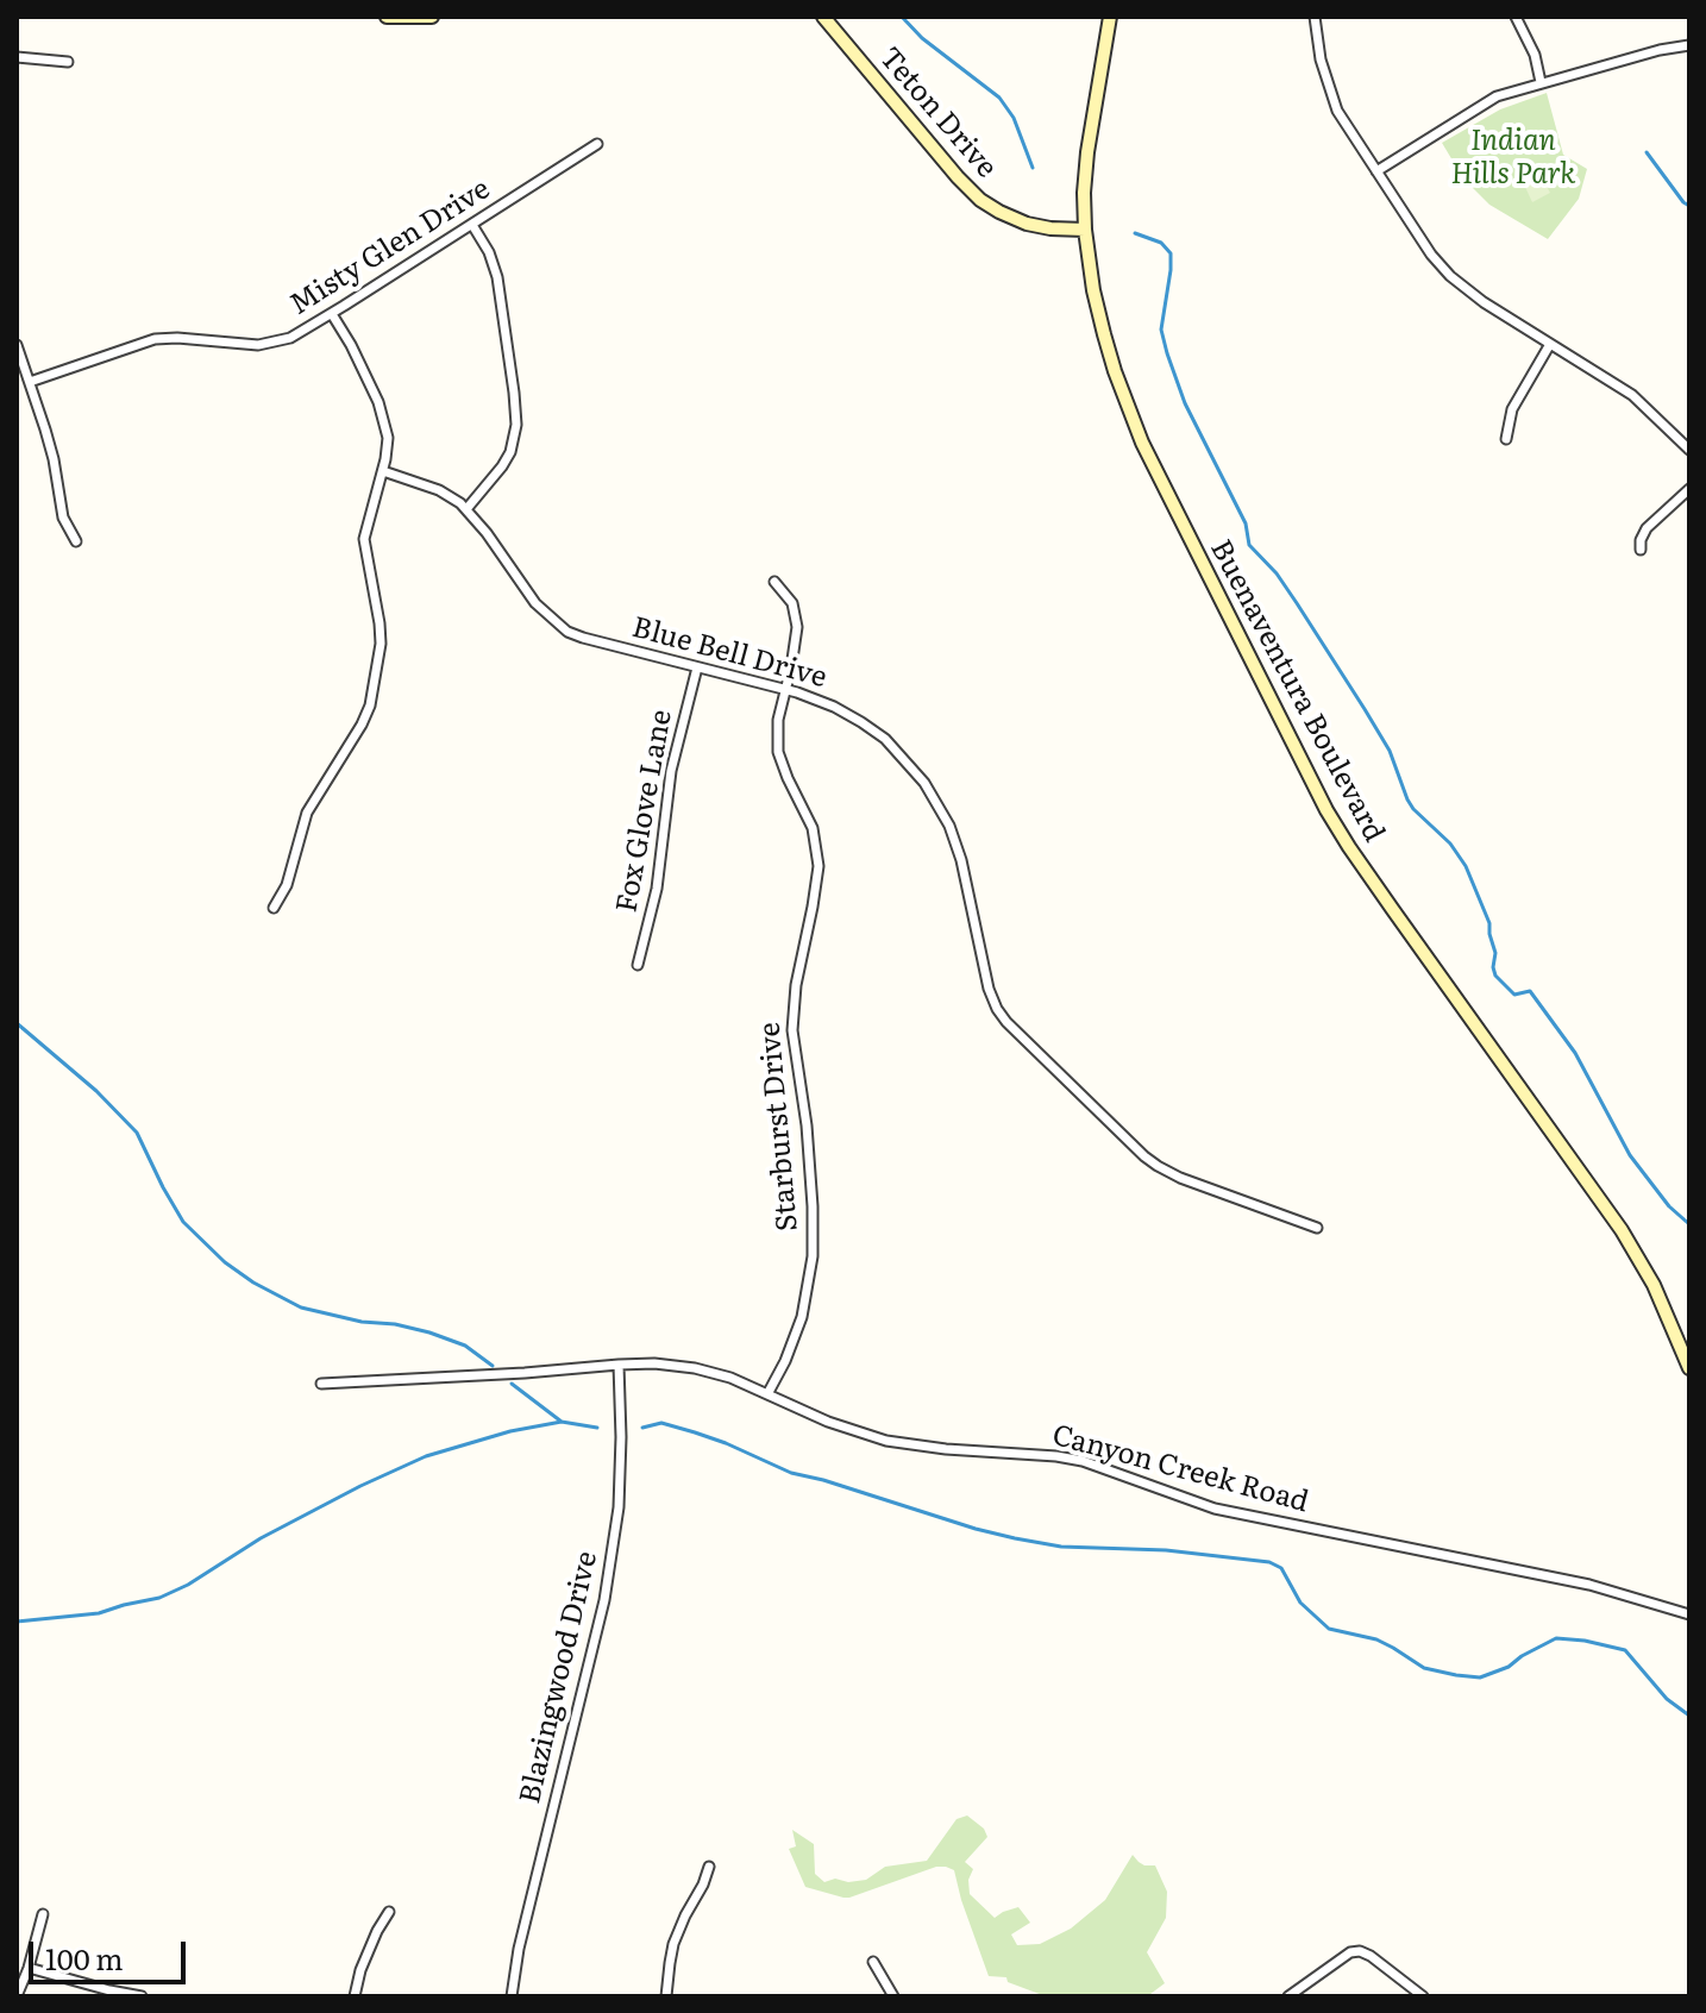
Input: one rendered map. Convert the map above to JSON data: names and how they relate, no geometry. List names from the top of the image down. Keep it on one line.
{"streets":{"main road":["Teton Drive","Buenaventura Boulevard"],"street":["Misty Glen Drive","Blue Bell Drive","Fox Glove Lane","Starburst Drive","Canyon Creek Road","Blazingwood Drive"]},"crossings":[["Teton Drive","Buenaventura Boulevard"],["Blue Bell Drive","Fox Glove Lane"],["Blue Bell Drive","Starburst Drive"],["Starburst Drive","Canyon Creek Road"],["Canyon Creek Road","Blazingwood Drive"]],"parks":["Indian Hills Park"],"scale_bar":"100 m"}
